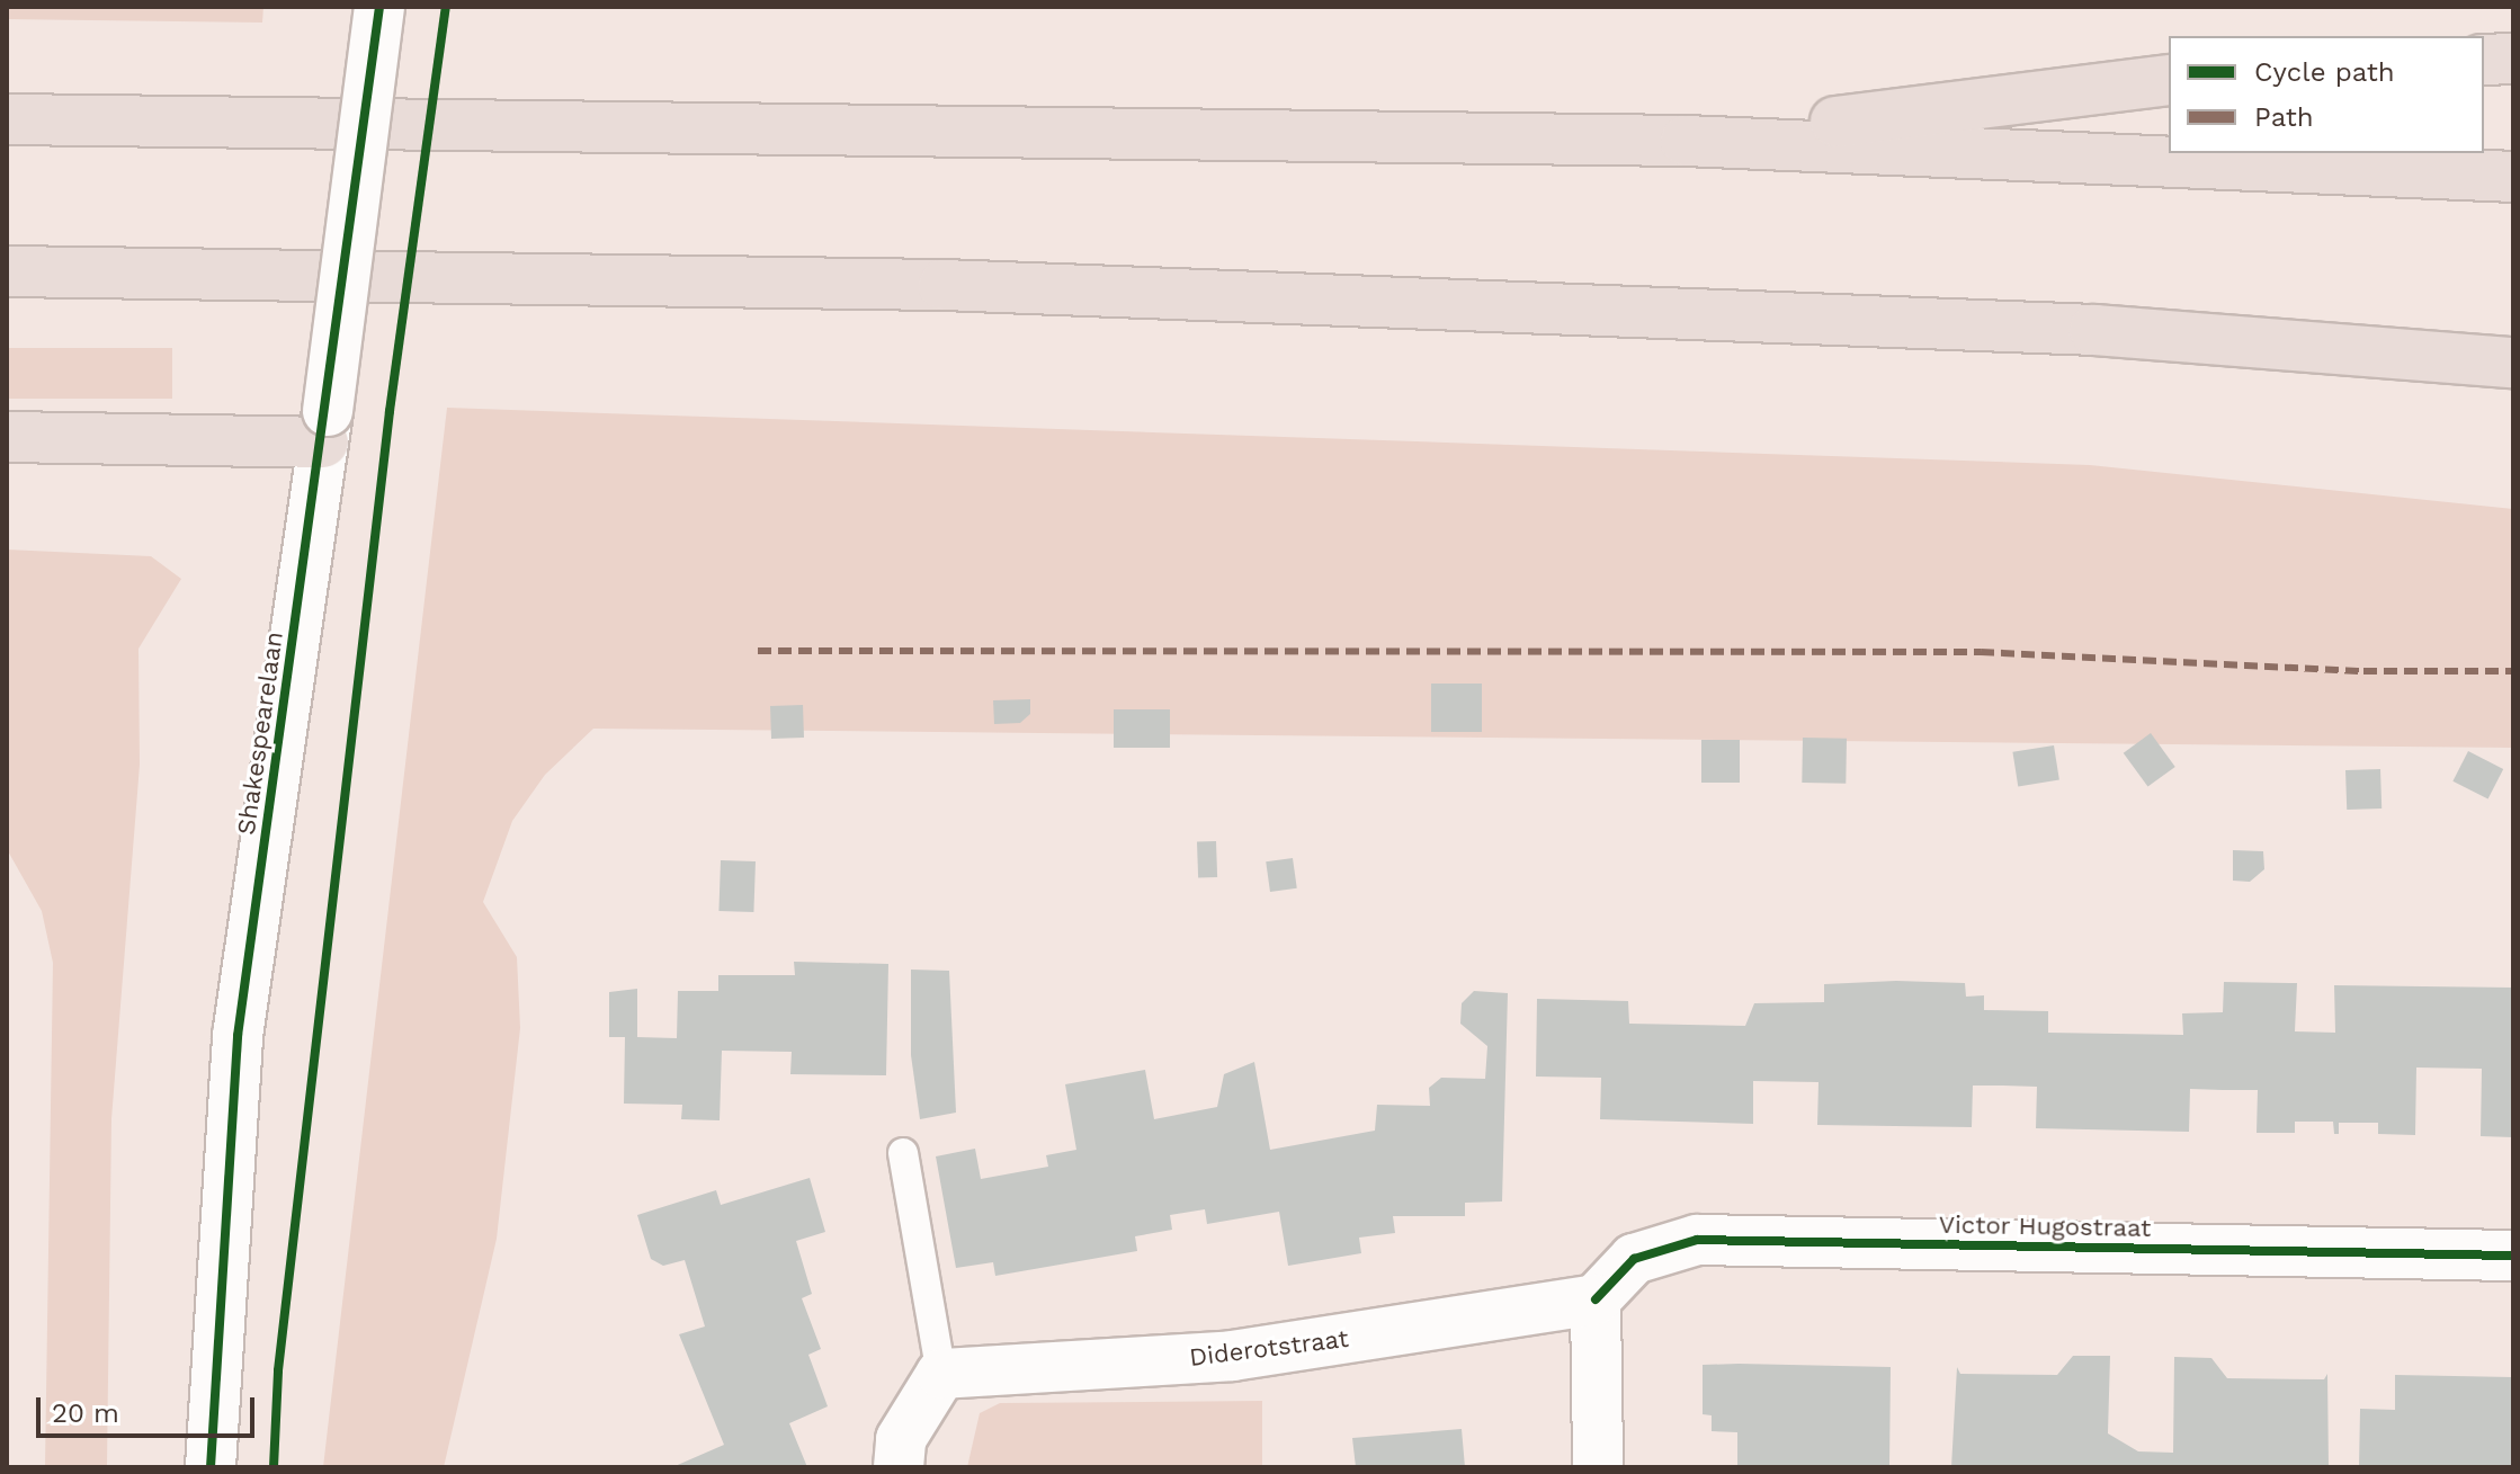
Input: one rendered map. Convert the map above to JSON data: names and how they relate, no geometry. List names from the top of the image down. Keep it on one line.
{"streets":{"street":["Shakespearelaan","Victor Hugostraat","Diderotstraat"]},"crossings":[["Victor Hugostraat","Diderotstraat"]],"legend":["Cycle path","Path"],"scale_bar":"20 m"}
